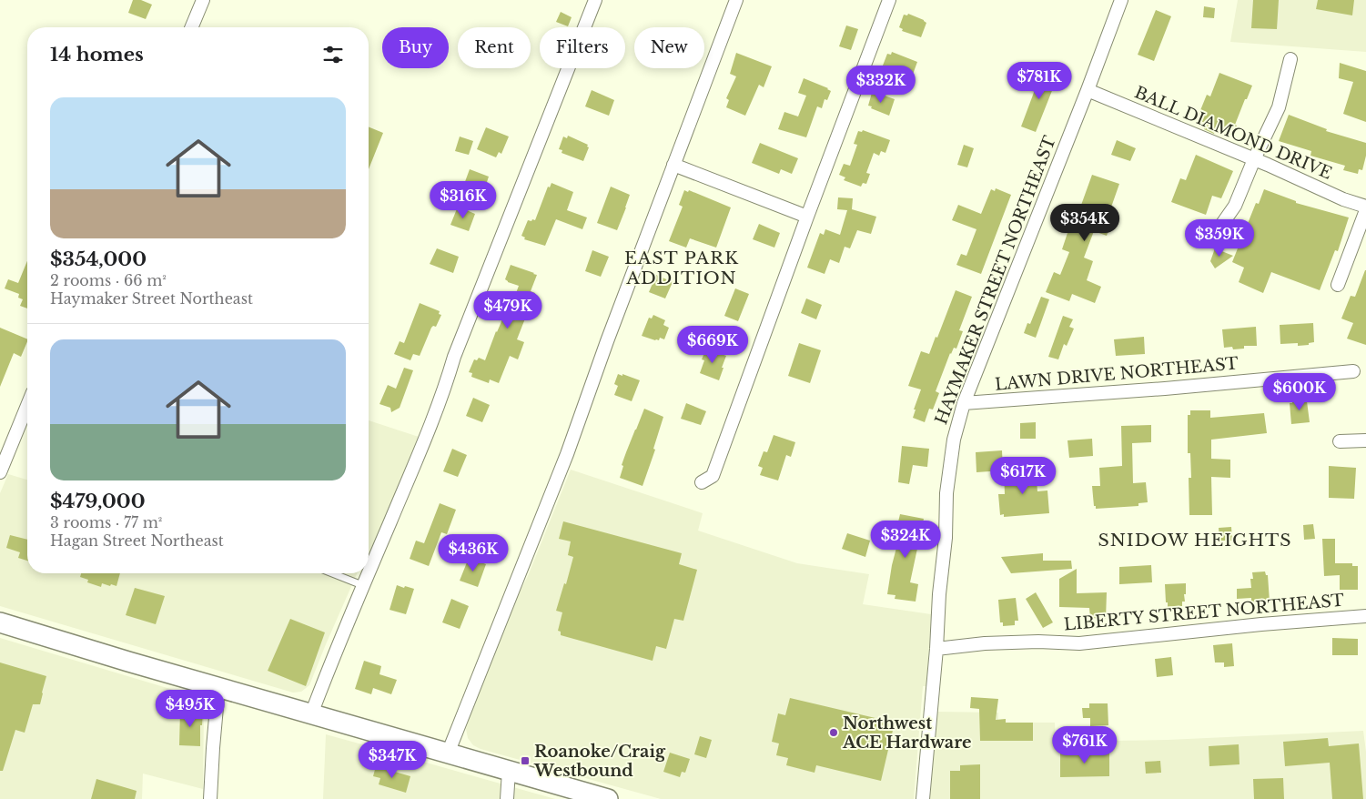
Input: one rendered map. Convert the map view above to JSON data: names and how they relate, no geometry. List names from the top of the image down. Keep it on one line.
{"streets":{"street":["BALL DIAMOND DRIVE","HAYMAKER STREET NORTHEAST","LAWN DRIVE NORTHEAST","LIBERTY STREET NORTHEAST"]},"crossings":[["BALL DIAMOND DRIVE","HAYMAKER STREET NORTHEAST"],["HAYMAKER STREET NORTHEAST","LAWN DRIVE NORTHEAST"],["HAYMAKER STREET NORTHEAST","LIBERTY STREET NORTHEAST"]],"districts":["EAST PARK ADDITION","SNIDOW HEIGHTS"],"places":{"other":["Northwest ACE Hardware"],"transit":["Roanoke/Craig Westbound"]},"page":{"chip":["Buy","Rent","Filters","New"],"heading":"14 homes","price":["$781K","$332K","$316K","$354K","$359K","$479K","$669K","$600K","$617K","$324K","$436K","$495K","$761K","$347K"],"list":[{"name":"$354,000","note":"2 rooms · 66 m² · Haymaker Street Northeast"},{"name":"$479,000","note":"3 rooms · 77 m² · Hagan Street Northeast"}]}}
